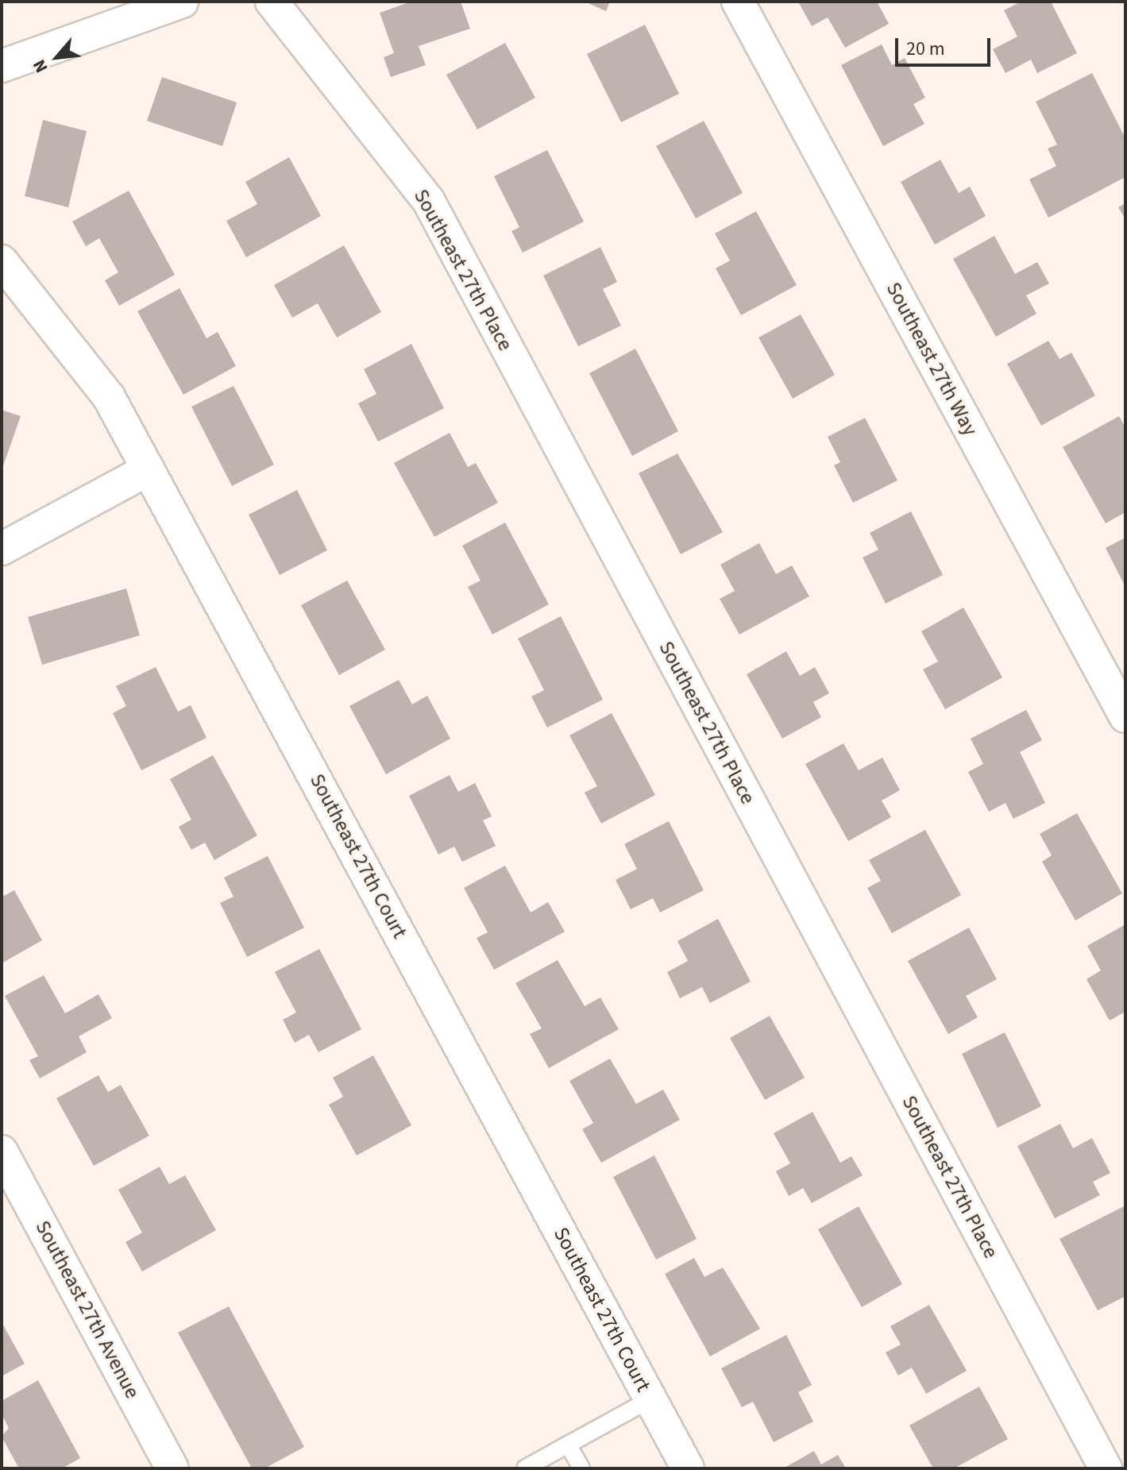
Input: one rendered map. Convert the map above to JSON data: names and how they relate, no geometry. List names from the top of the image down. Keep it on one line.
{"streets":{"street":["Southeast 27th Place","Southeast 27th Way","Southeast 27th Court","Southeast 27th Avenue"]},"scale_bar":"20 m","north":"bottom left"}
